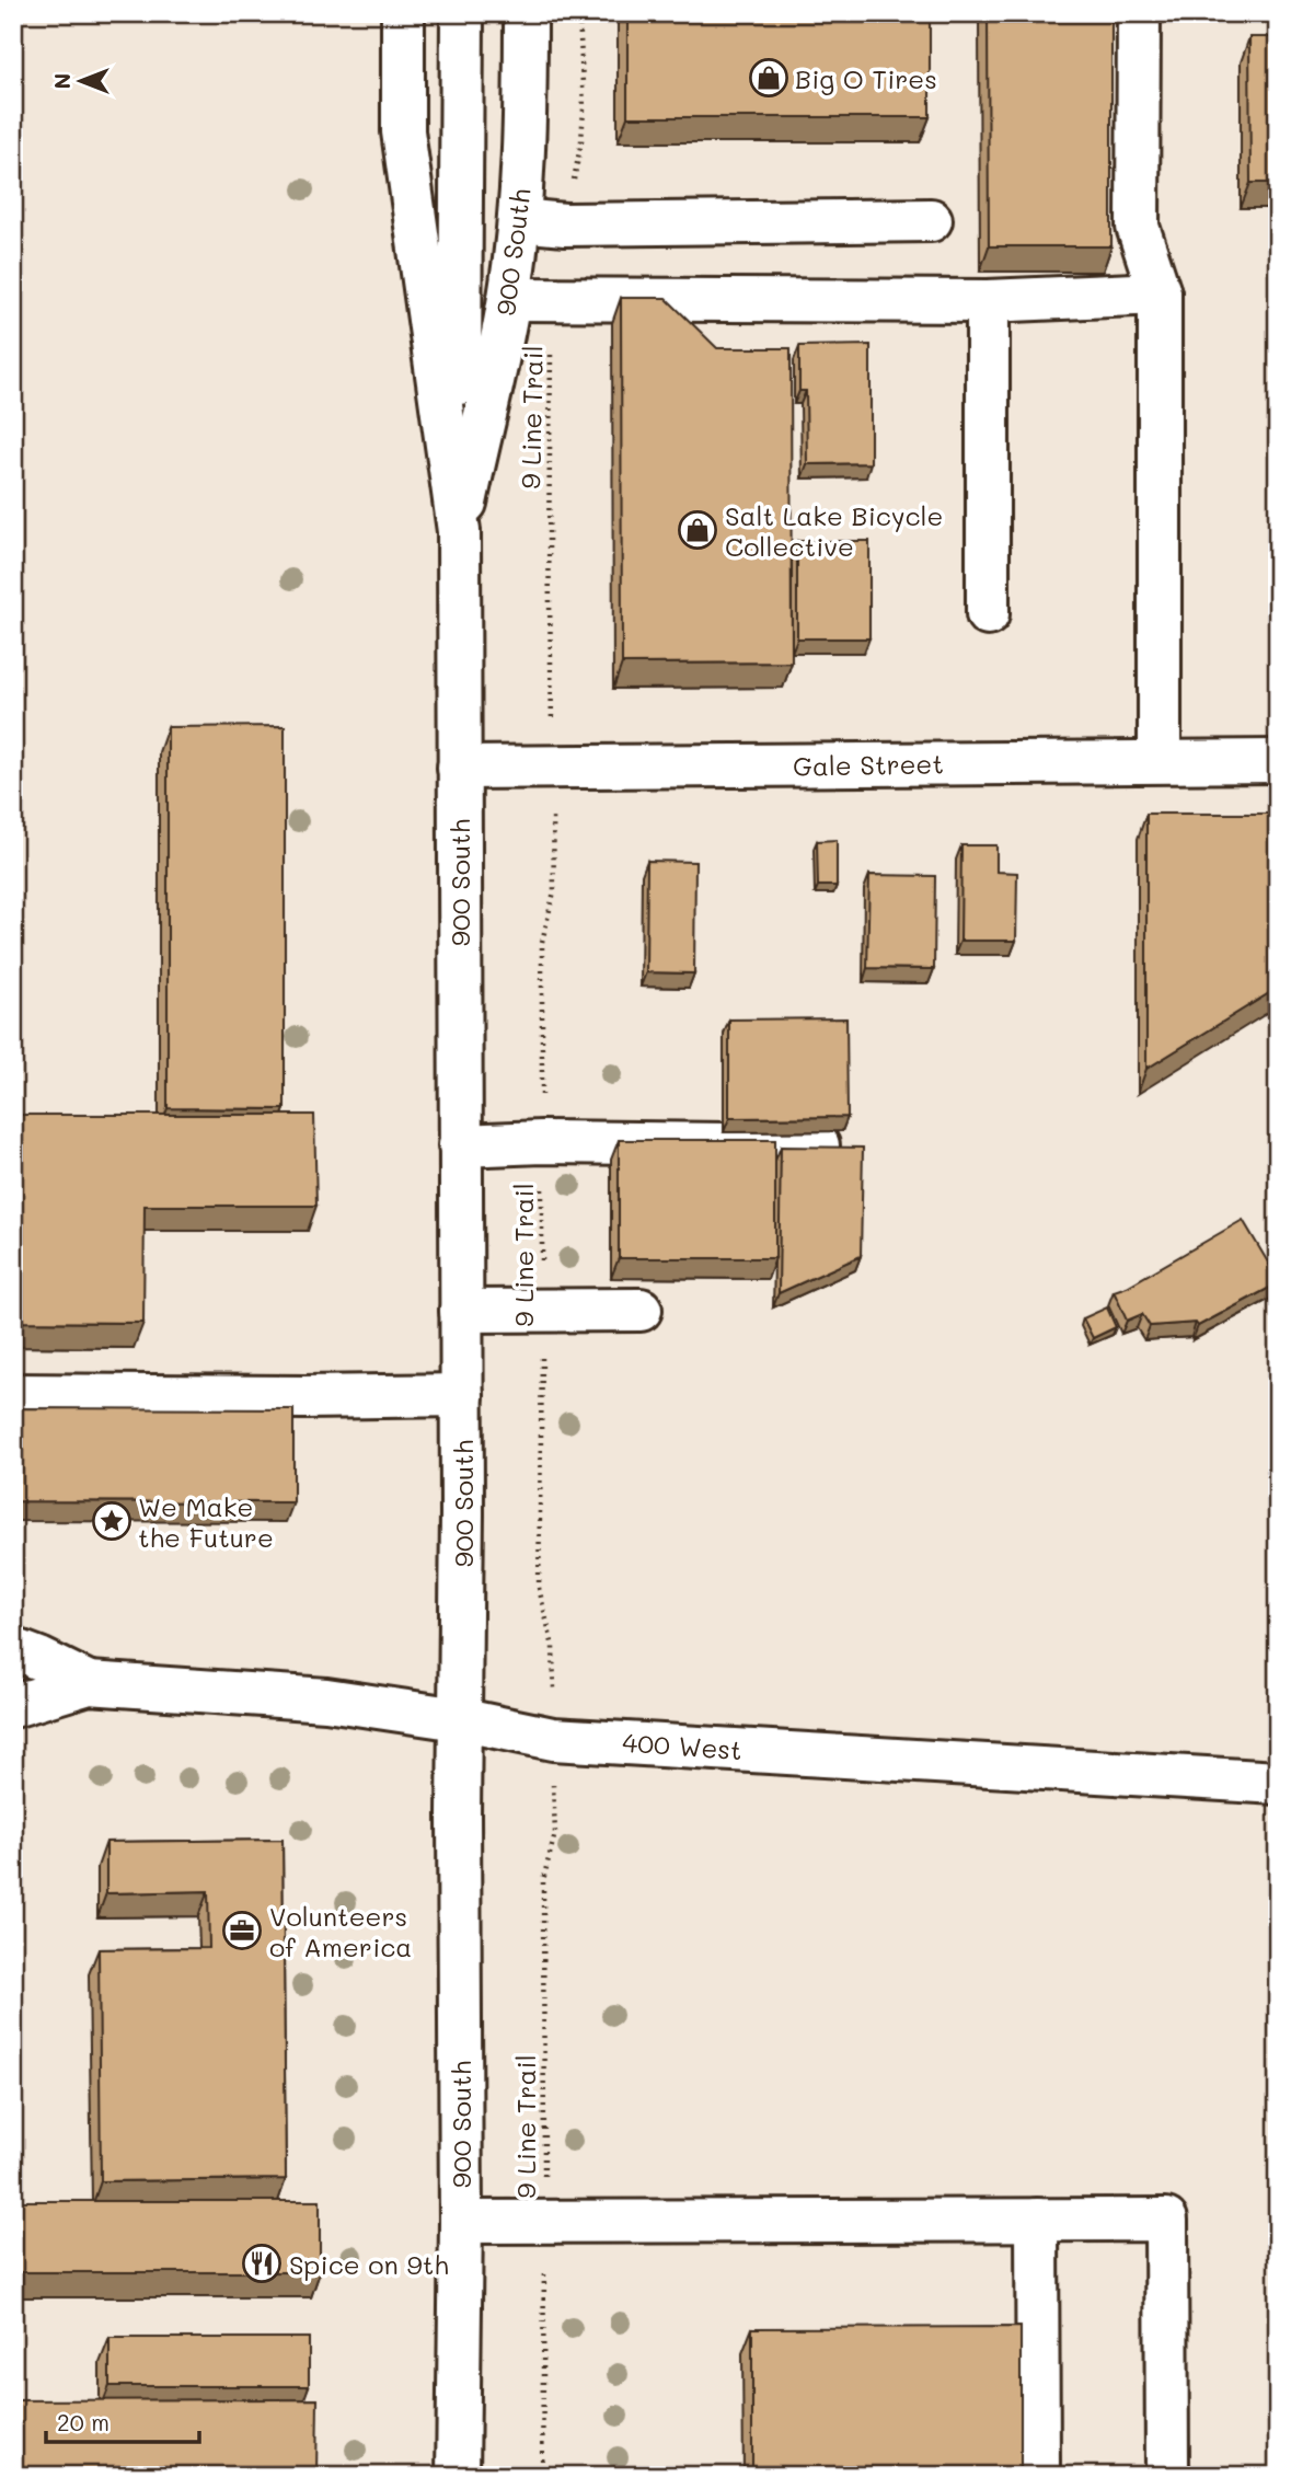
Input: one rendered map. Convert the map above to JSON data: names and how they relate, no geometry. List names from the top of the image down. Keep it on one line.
{"streets":{"street":["900 South","Gale Street","400 West"],"path":["9 Line Trail"]},"crossings":[["900 South","Gale Street"],["900 South","400 West"]],"places":{"shop":["Big O Tires","Salt Lake Bicycle Collective"],"place":["We Make the Future"],"office":["Volunteers of America"],"restaurant":["Spice on 9th"]},"scale_bar":"20 m","north":"left"}
